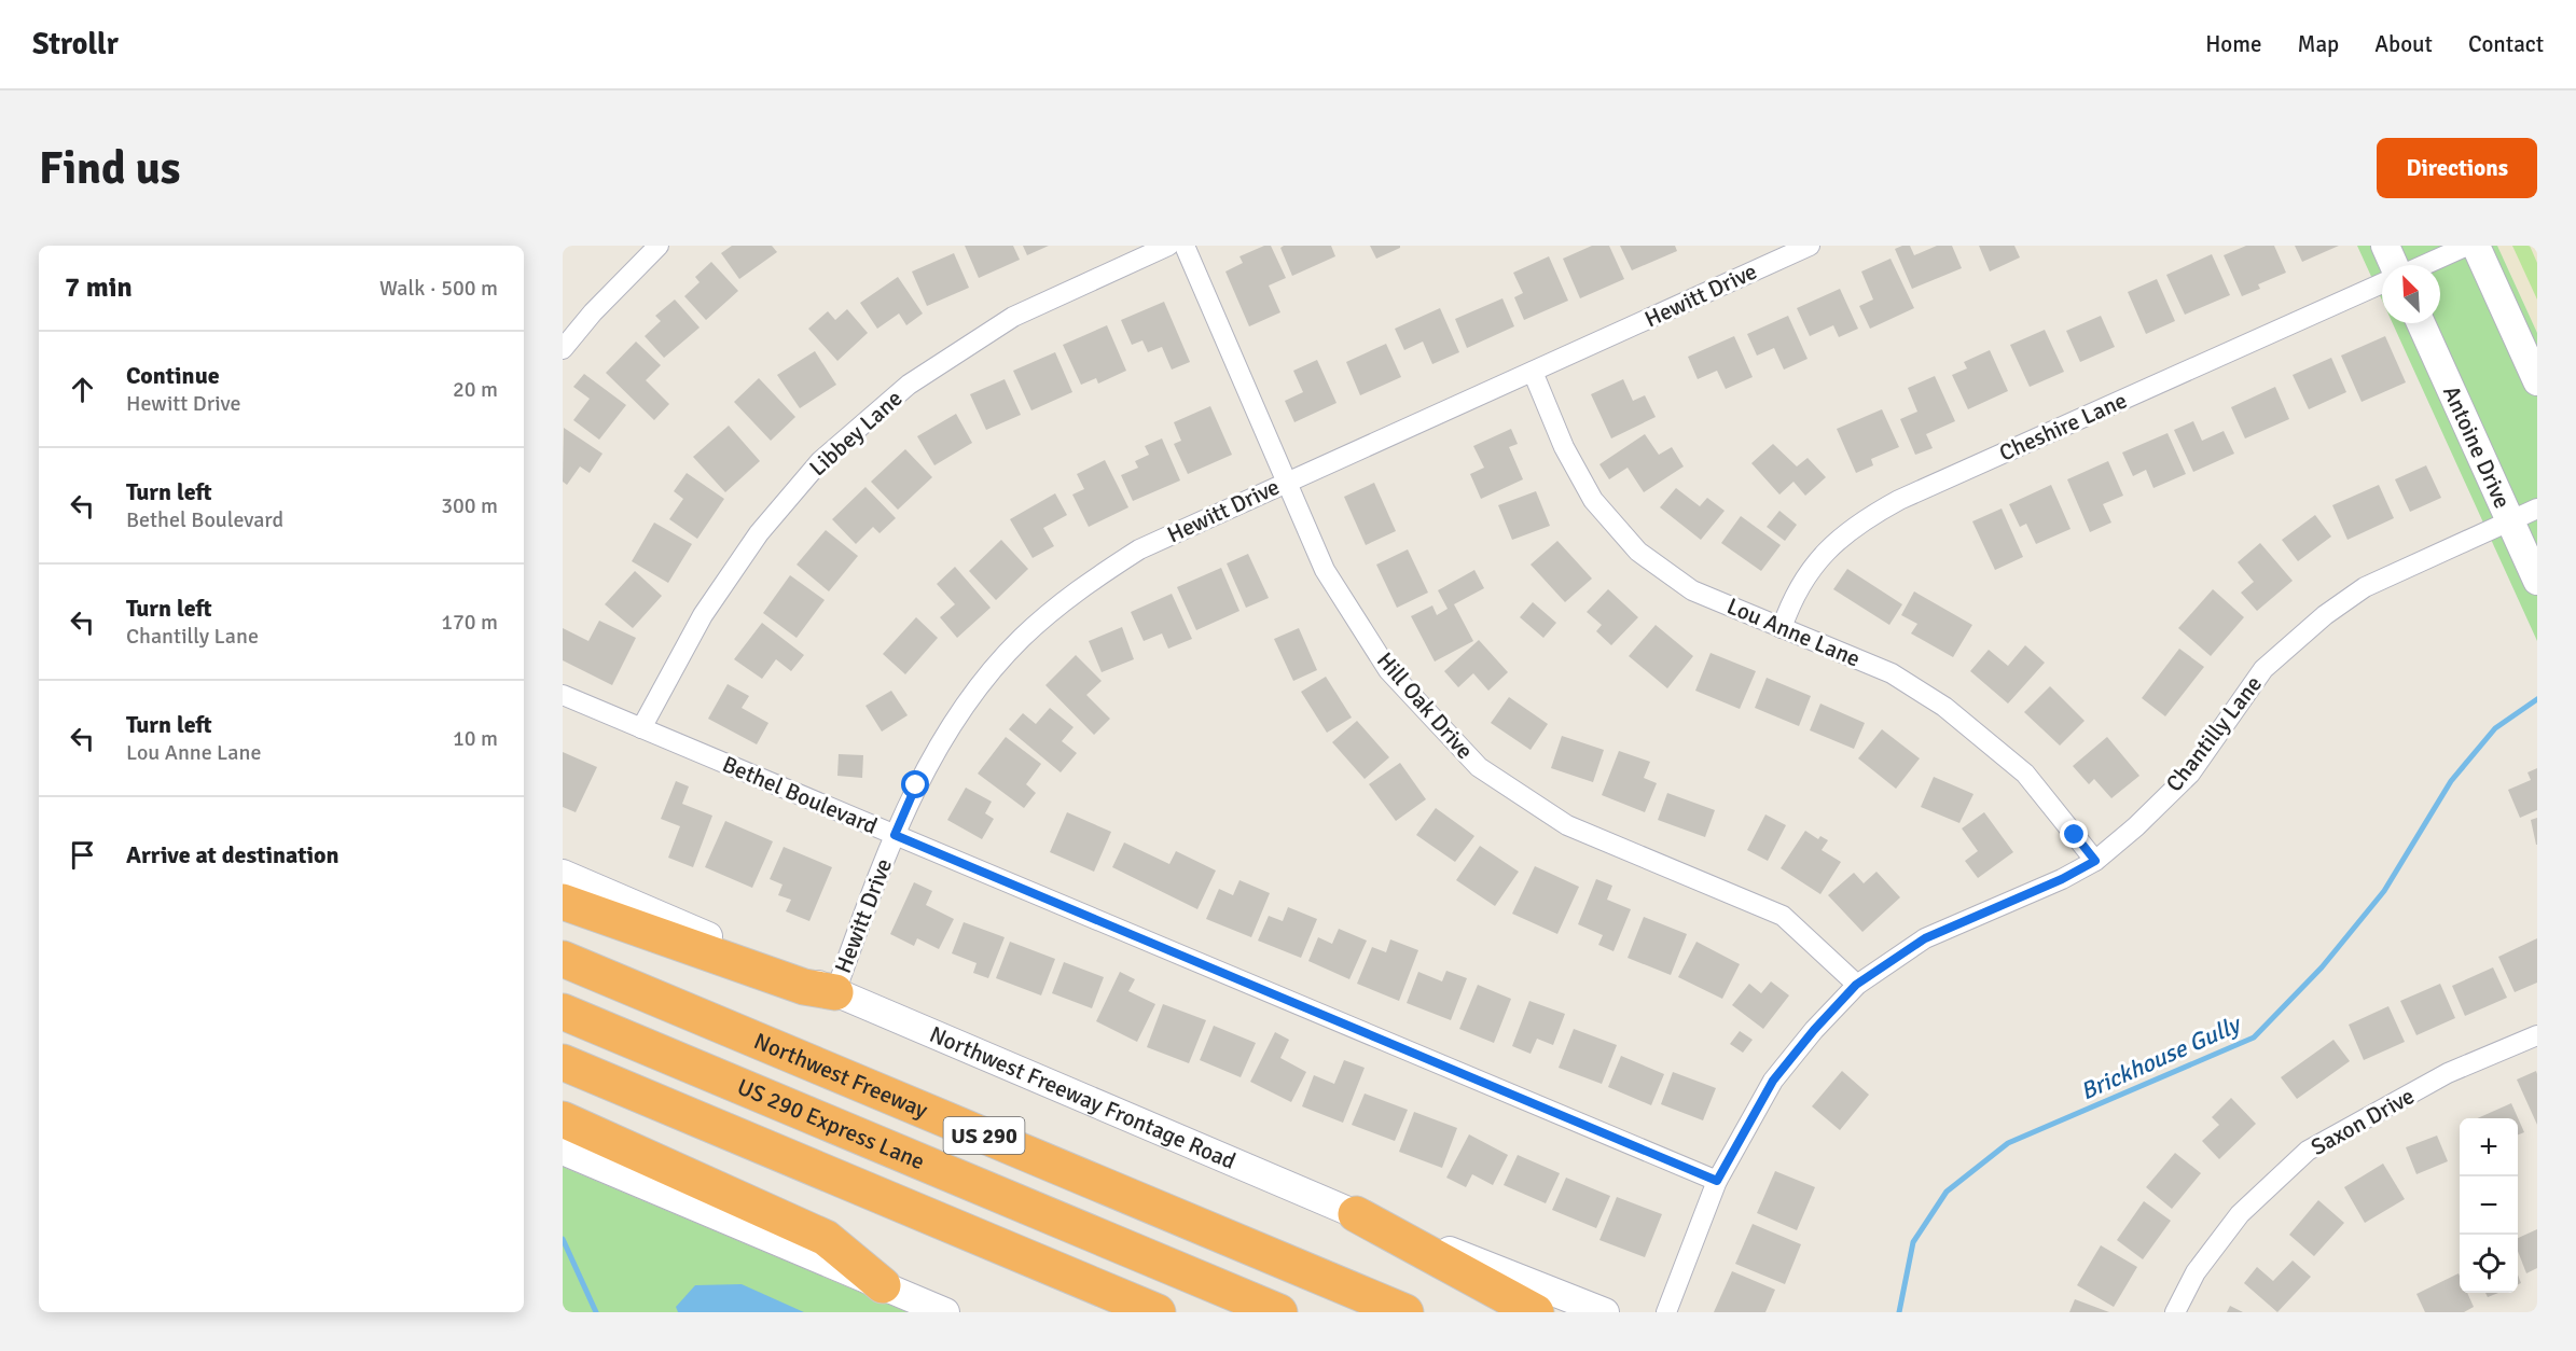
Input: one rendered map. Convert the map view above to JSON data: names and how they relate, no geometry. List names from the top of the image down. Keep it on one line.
{"streets":{"highway":["Northwest Freeway","US 290 Express Lane","US 290"],"main road":["Antoine Drive","Northwest Freeway Frontage Road"],"street":["Hewitt Drive","Cheshire Lane","Libbey Lane","Lou Anne Lane","Hill Oak Drive","Chantilly Lane","Bethel Boulevard","Saxon Drive"]},"crossings":[["Hewitt Drive","Lou Anne Lane"],["Hewitt Drive","Hill Oak Drive"],["Hewitt Drive","Bethel Boulevard"],["Hewitt Drive","Northwest Freeway Frontage Road"],["Cheshire Lane","Lou Anne Lane"],["Libbey Lane","Bethel Boulevard"],["Antoine Drive","Chantilly Lane"],["Lou Anne Lane","Chantilly Lane"],["Hill Oak Drive","Chantilly Lane"],["Chantilly Lane","Bethel Boulevard"]],"water":["Brickhouse Gully"],"north":"top left","page":{"header":"Strollr","nav":["Home","Map","About","Contact"],"buttons":"Directions","title":"Find us","heading":["7 min","Walk · 500 m"],"list":[["Continue","Hewitt Drive","20 m"],["Turn left","Bethel Boulevard","300 m"],["Turn left","Chantilly Lane","170 m"],["Turn left","Lou Anne Lane","10 m"],"Arrive at destination"],"map_buttons":["+","−"]}}
